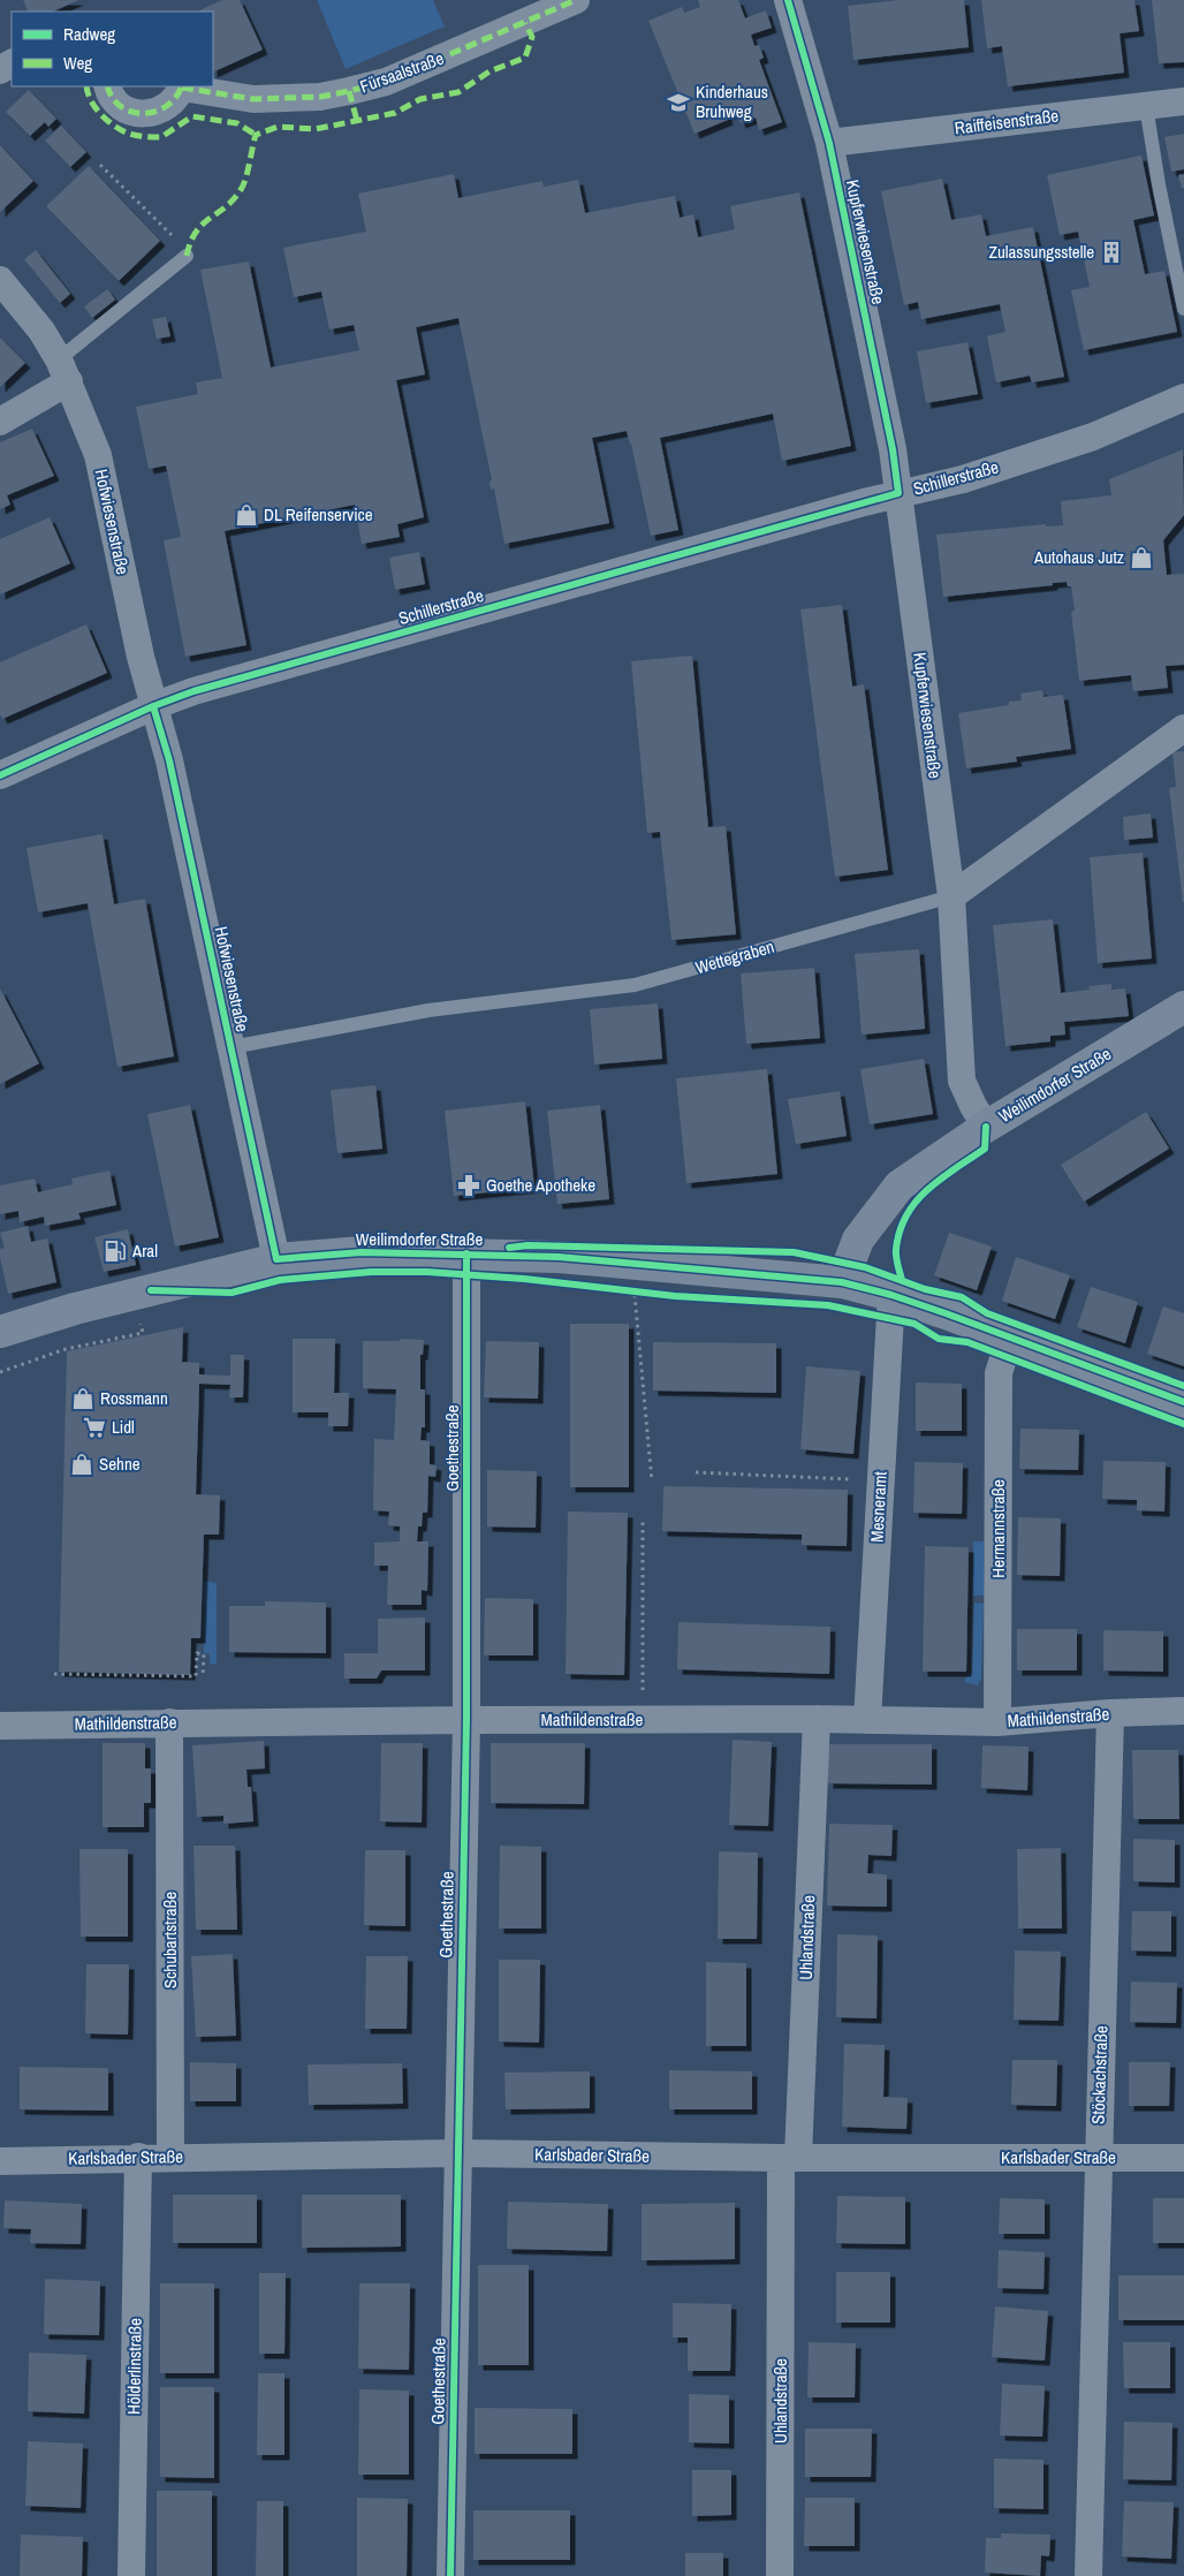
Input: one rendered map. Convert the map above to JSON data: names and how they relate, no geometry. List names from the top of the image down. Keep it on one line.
{"streets":{"main road":["Weilimdorfer Straße"],"street":["Fürsaalstraße","Raiffeisenstraße","Kupferwiesenstraße","Schillerstraße","Hofwiesenstraße","Wettegraben","Goethestraße","Mesneramt","Hermannstraße","Mathildenstraße","Uhlandstraße","Schubartstraße","Stöckachstraße","Karlsbader Straße","Hölderlinstraße"]},"crossings":[["Raiffeisenstraße","Kupferwiesenstraße"],["Kupferwiesenstraße","Schillerstraße"],["Kupferwiesenstraße","Wettegraben"],["Kupferwiesenstraße","Weilimdorfer Straße"],["Schillerstraße","Hofwiesenstraße"],["Hofwiesenstraße","Wettegraben"],["Hofwiesenstraße","Weilimdorfer Straße"],["Weilimdorfer Straße","Goethestraße"],["Goethestraße","Mathildenstraße"],["Goethestraße","Karlsbader Straße"],["Mesneramt","Mathildenstraße"],["Hermannstraße","Mathildenstraße"],["Mathildenstraße","Uhlandstraße"],["Mathildenstraße","Schubartstraße"],["Mathildenstraße","Stöckachstraße"],["Uhlandstraße","Karlsbader Straße"],["Schubartstraße","Karlsbader Straße"],["Stöckachstraße","Karlsbader Straße"],["Karlsbader Straße","Hölderlinstraße"]],"places":{"school or university":["Kinderhaus Bruhweg"],"building":["Zulassungsstelle"],"shop":["DL Reifenservice","Autohaus Jutz","Rossmann","Sehne"],"pharmacy":["Goethe Apotheke"],"fuel station":["Aral"],"supermarket":["Lidl"]},"legend":["Radweg","Weg"]}
